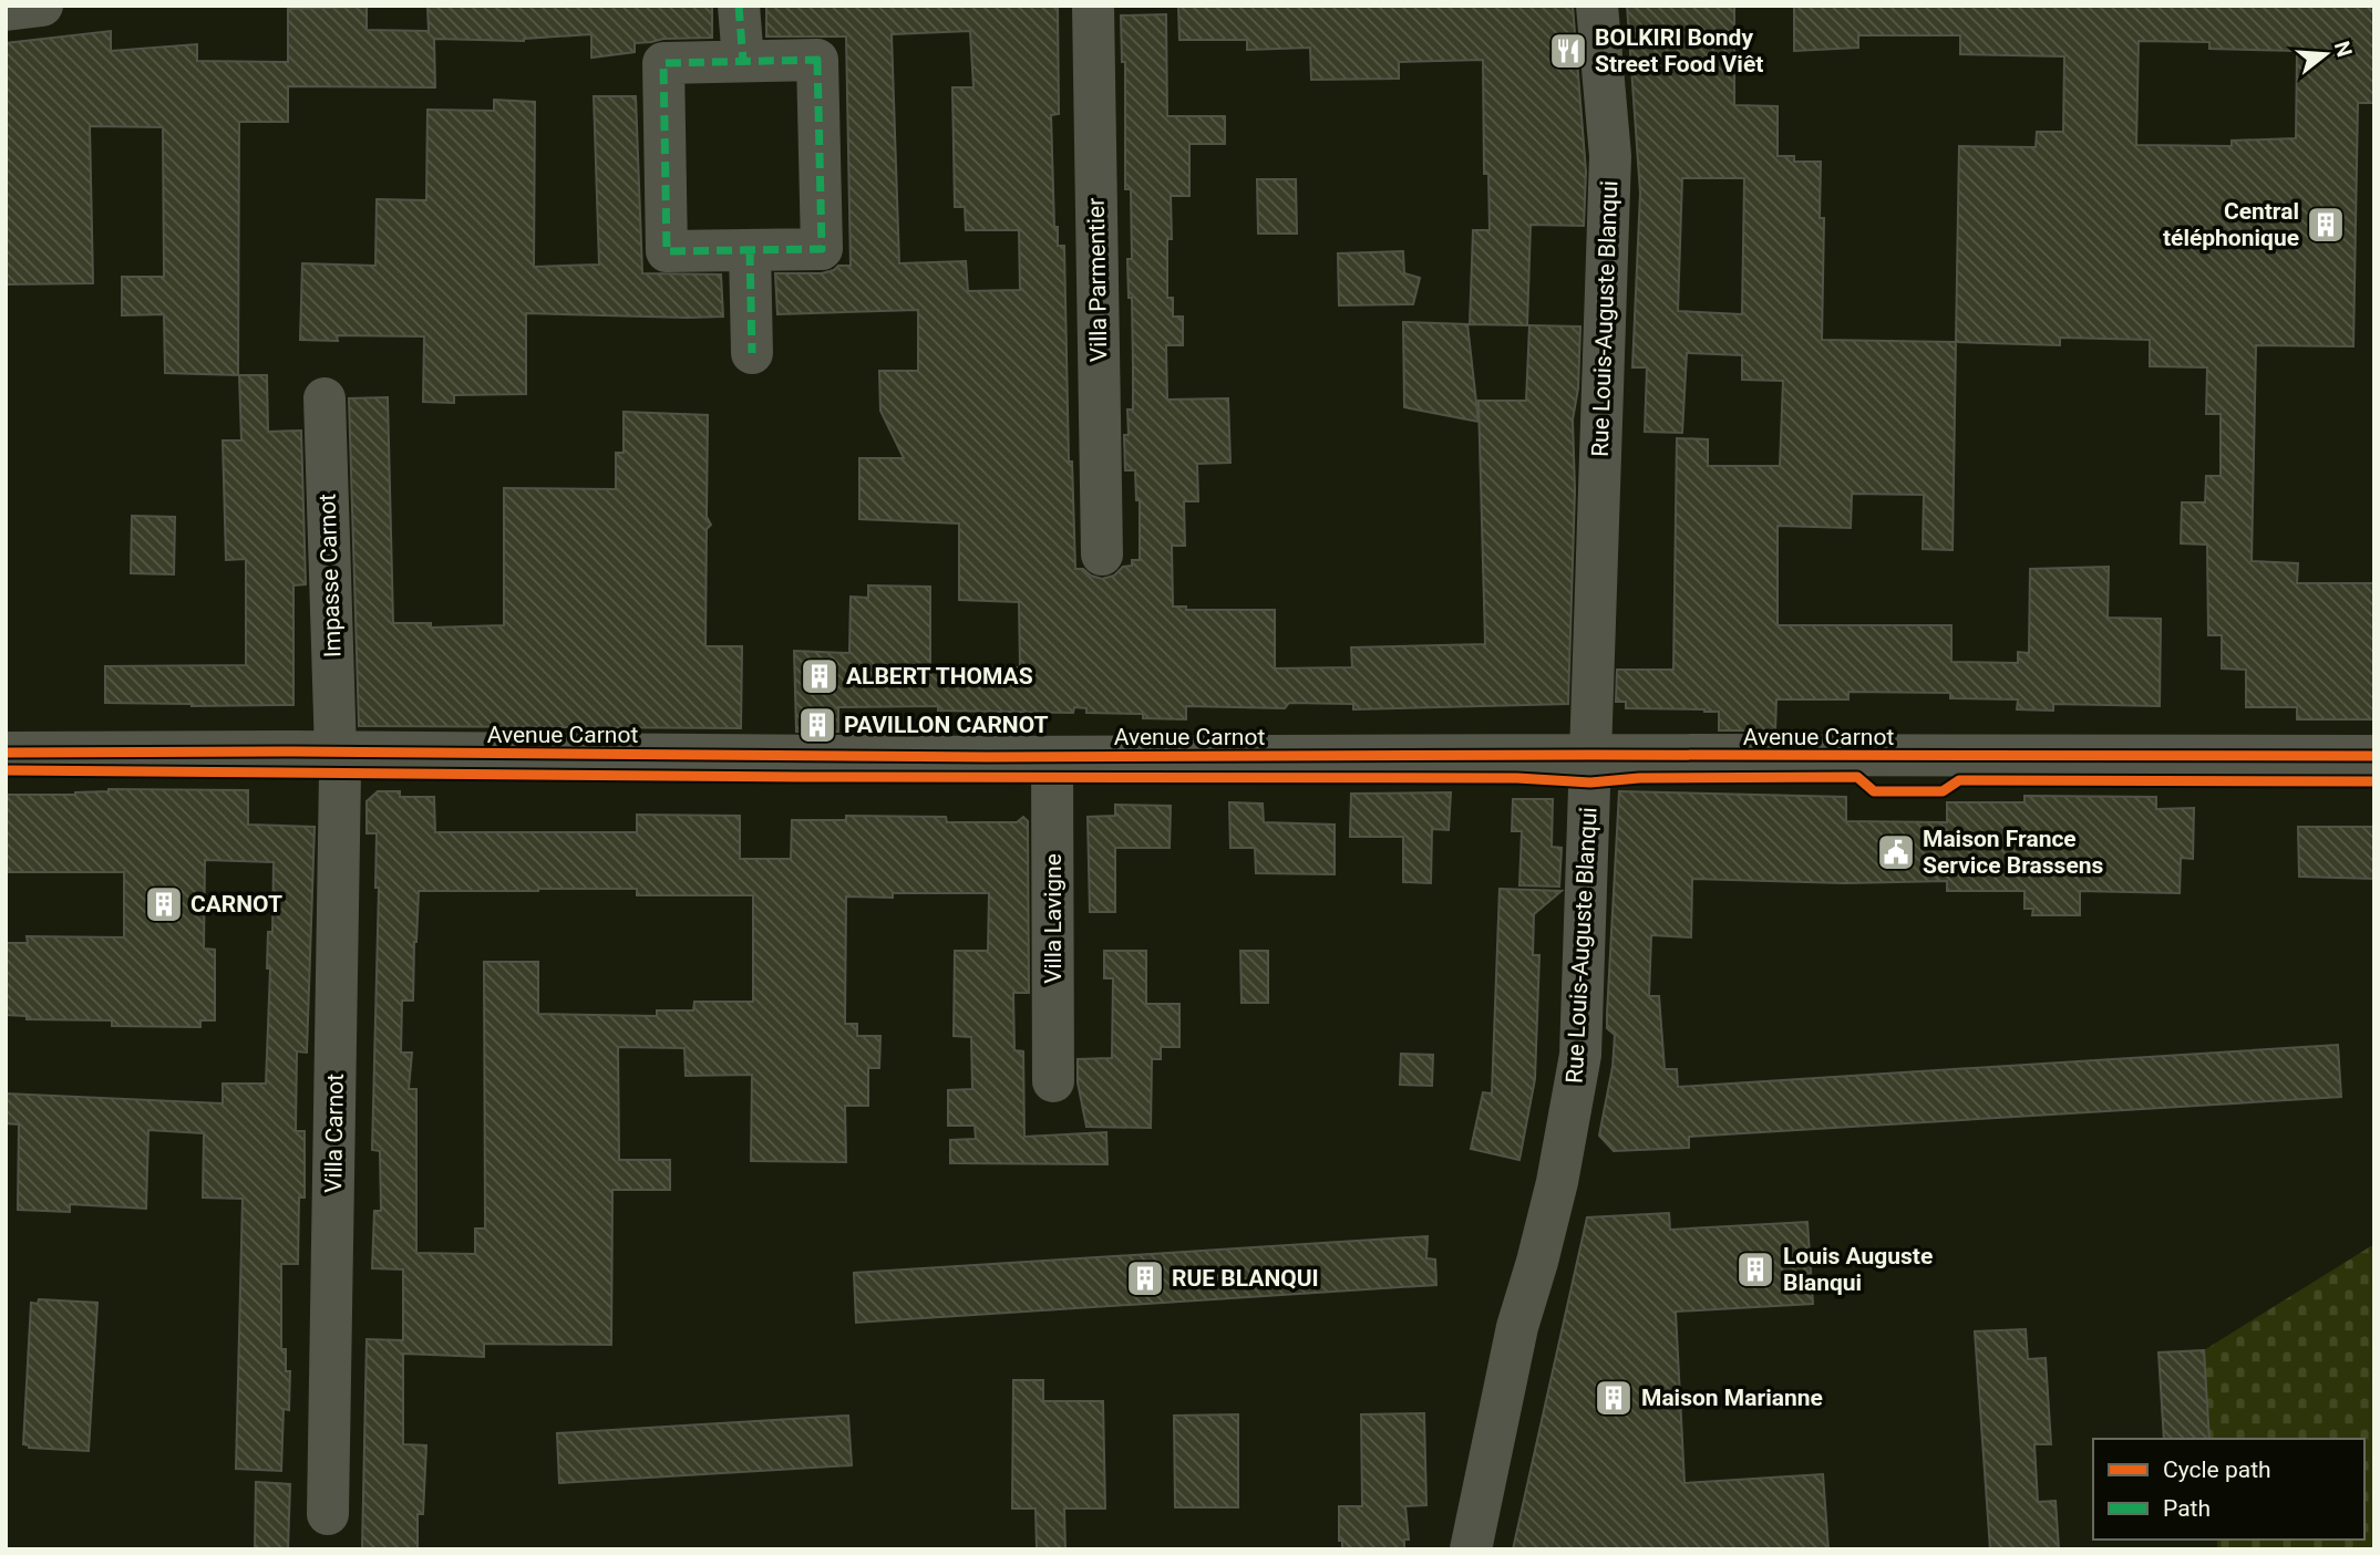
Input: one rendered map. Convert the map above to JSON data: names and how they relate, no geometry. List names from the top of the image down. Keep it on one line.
{"streets":{"street":["Villa Parmentier","Rue Louis-Auguste Blanqui","Impasse Carnot","Avenue Carnot","Villa Lavigne","Villa Carnot"]},"crossings":[["Rue Louis-Auguste Blanqui","Avenue Carnot"],["Impasse Carnot","Avenue Carnot"],["Impasse Carnot","Villa Carnot"],["Avenue Carnot","Villa Lavigne"],["Avenue Carnot","Villa Carnot"]],"places":{"restaurant":["BOLKIRI Bondy Street Food Viêt"],"building":["Central téléphonique","ALBERT THOMAS","PAVILLON CARNOT","CARNOT","Louis Auguste Blanqui","RUE BLANQUI","Maison Marianne"],"public building":["Maison France Service Brassens"]},"legend":["Cycle path","Path"],"north":"right"}
